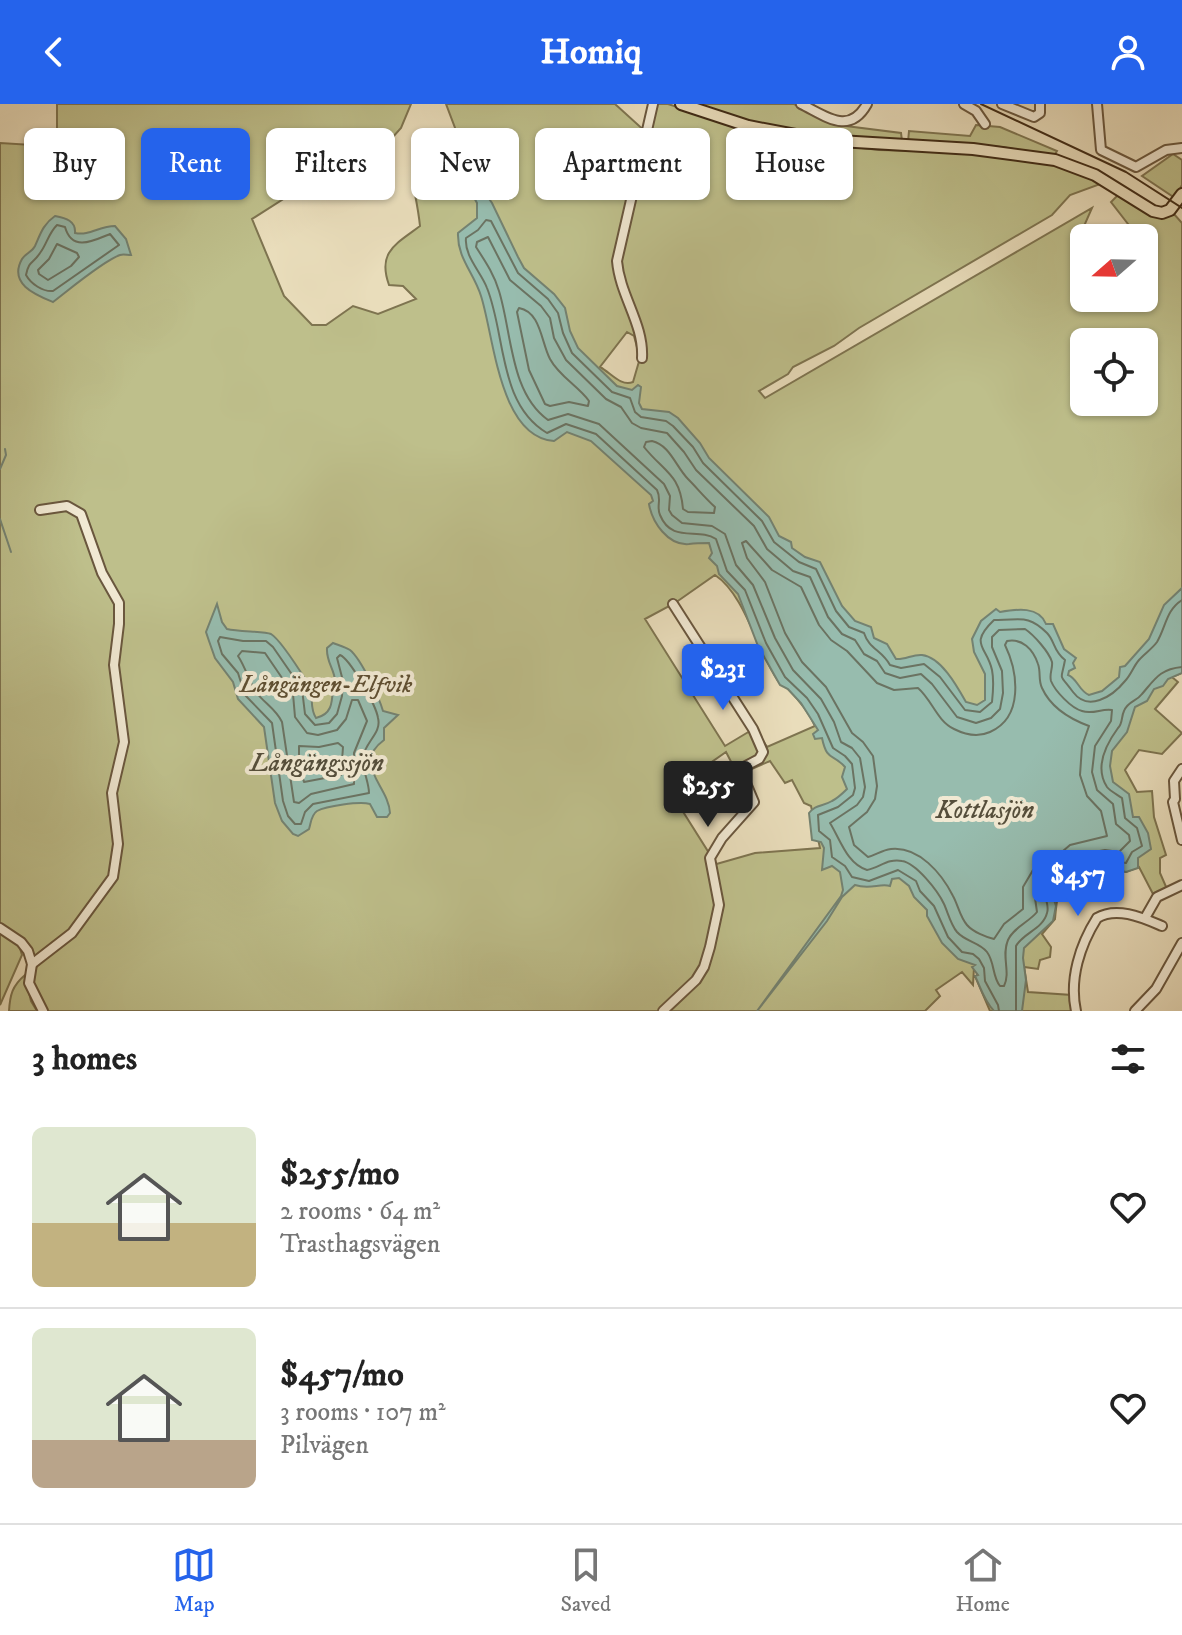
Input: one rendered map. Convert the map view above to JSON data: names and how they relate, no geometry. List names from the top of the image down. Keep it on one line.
{"water":["Långängssjön","Kottlasjön"],"parks":["Långängen-Elfvik"],"north":"left","page":{"header":"Homiq","chip":["Buy","Rent","Filters","New","Apartment","House"],"price":["$231","$255","$457"],"heading":"3 homes","list":[{"name":"$255/mo","note":"2 rooms · 64 m² · Trasthagsvägen"},{"name":"$457/mo","note":"3 rooms · 107 m² · Pilvägen"}],"tabs":["Map","Saved","Home"]}}
